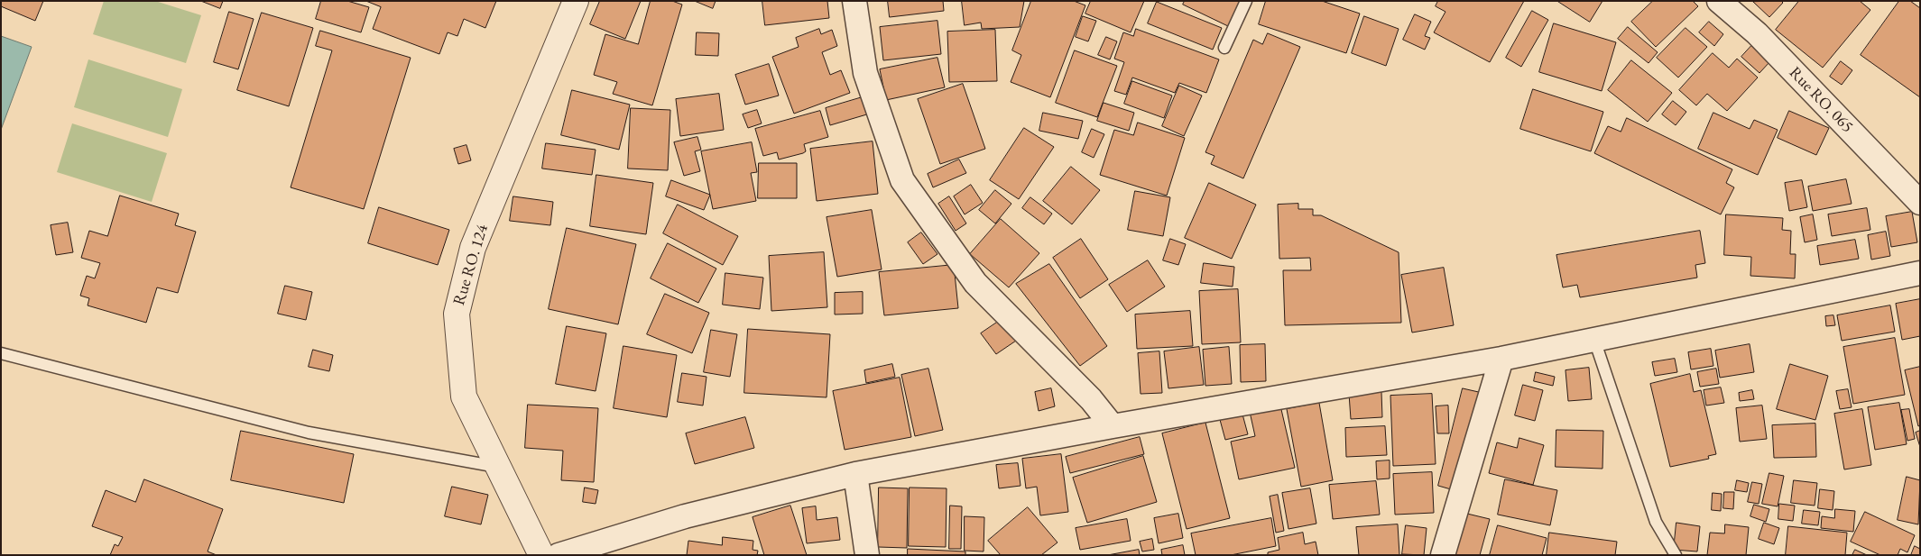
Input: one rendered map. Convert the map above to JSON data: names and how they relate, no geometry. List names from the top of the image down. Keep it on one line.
{"streets":{"street":["Rue RO. 065","Rue RO. 124"]}}
